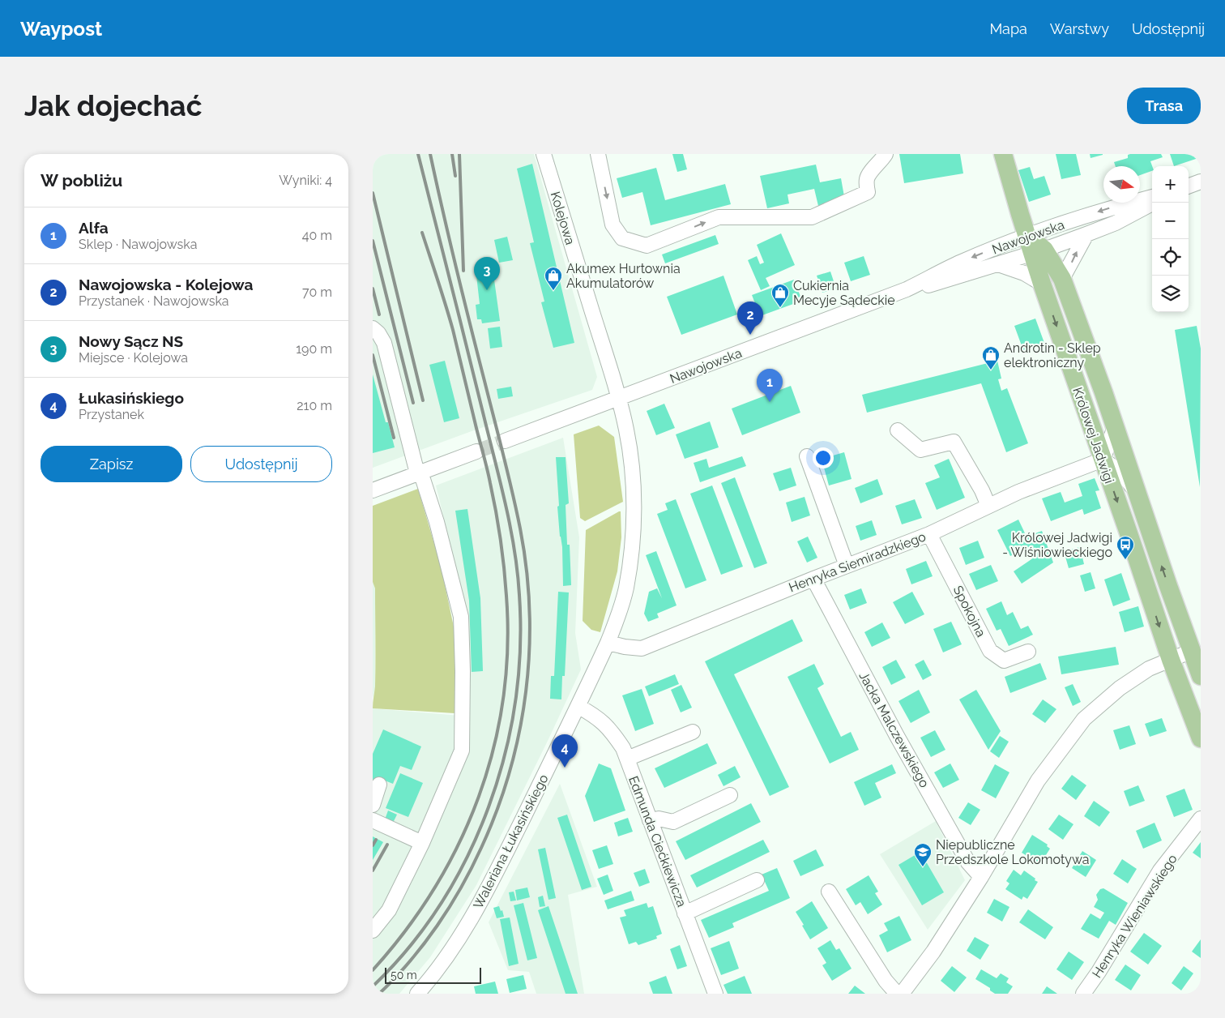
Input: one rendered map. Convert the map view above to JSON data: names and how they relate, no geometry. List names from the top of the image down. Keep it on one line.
{"streets":{"main road":["Królowej Jadwigi"],"street":["Kolejowa","Nawojowska","Henryka Siemiradzkiego","Spokojna","Jacka Malczewskiego","Waleriana Łukasińskiego","Edmunda Ciećkiewicza","Henryka Wieniawskiego"]},"crossings":[["Kolejowa","Nawojowska"],["Kolejowa","Waleriana Łukasińskiego"],["Nawojowska","Królowej Jadwigi"],["Nawojowska","Waleriana Łukasińskiego"],["Królowej Jadwigi","Henryka Siemiradzkiego"],["Henryka Siemiradzkiego","Spokojna"],["Henryka Siemiradzkiego","Jacka Malczewskiego"],["Henryka Siemiradzkiego","Waleriana Łukasińskiego"],["Waleriana Łukasińskiego","Edmunda Ciećkiewicza"]],"places":{"shop":["Akumex Hurtownia Akumulatorów","Cukiernia Mecyje Sądeckie","Androtin - Sklep elektroniczny"],"bus stop":["Królowej Jadwigi - Wiśniowieckiego"],"school or university":["Niepubliczne Przedszkole Lokomotywa"]},"scale_bar":"50 m","north":"right","page":{"header":"Waypost","nav":["Mapa","Warstwy","Udostępnij"],"buttons":["Trasa",["Zapisz","Udostępnij"]],"title":"Jak dojechać","heading":["W pobliżu","Wyniki: 4"],"map_buttons":["+","−"],"list":[{"mark":"1","name":"Alfa","note":"Sklep · Nawojowska","value":"40 m"},{"mark":"2","name":"Nawojowska - Kolejowa","note":"Przystanek · Nawojowska","value":"70 m"},{"mark":"3","name":"Nowy Sącz NS","note":"Miejsce · Kolejowa","value":"190 m"},{"mark":"4","name":"Łukasińskiego","note":"Przystanek","value":"210 m"}],"pins":["3","2","1","4"],"scale":"50 m"}}
